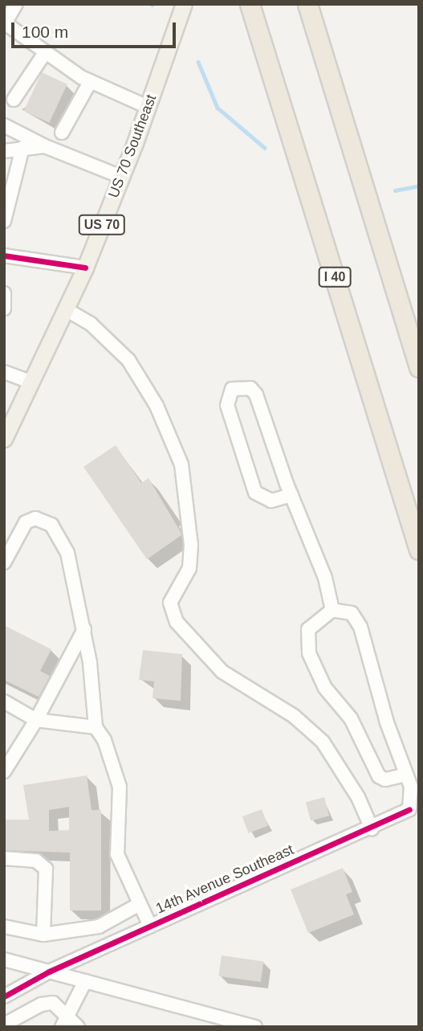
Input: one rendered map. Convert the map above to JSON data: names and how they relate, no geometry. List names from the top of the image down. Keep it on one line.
{"streets":{"highway":["I 40"],"main road":["US 70 Southeast","US 70"],"street":["14th Avenue Southeast"]},"scale_bar":"100 m"}
